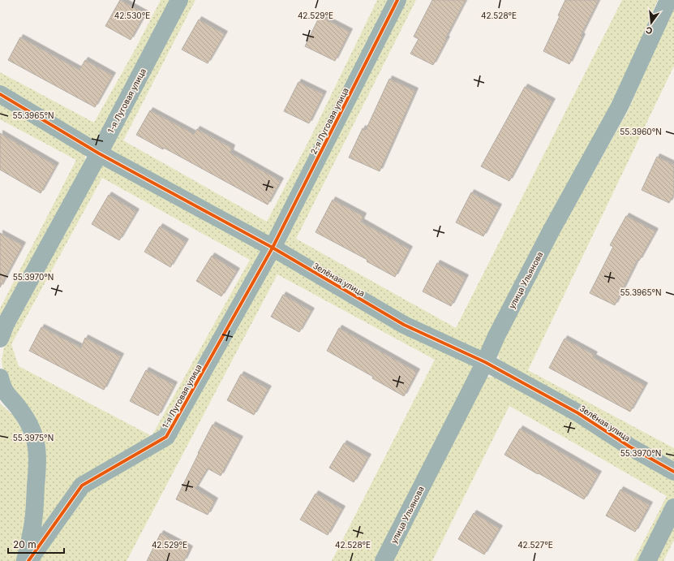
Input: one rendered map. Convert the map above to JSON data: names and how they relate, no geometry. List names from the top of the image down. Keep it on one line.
{"streets":{"street":["1-я Луговая улица","2-я Луговая улица","Зелёная улица","улица Ульянова"]},"crossings":[["1-я Луговая улица","2-я Луговая улица"],["1-я Луговая улица","Зелёная улица"],["2-я Луговая улица","Зелёная улица"],["Зелёная улица","улица Ульянова"]],"scale_bar":"20 m","north":"bottom","coordinates":["42.530°E","42.529°E","42.528°E","55.3965°N","55.3960°N","55.3970°N","55.3975°N","42.527°E"]}
